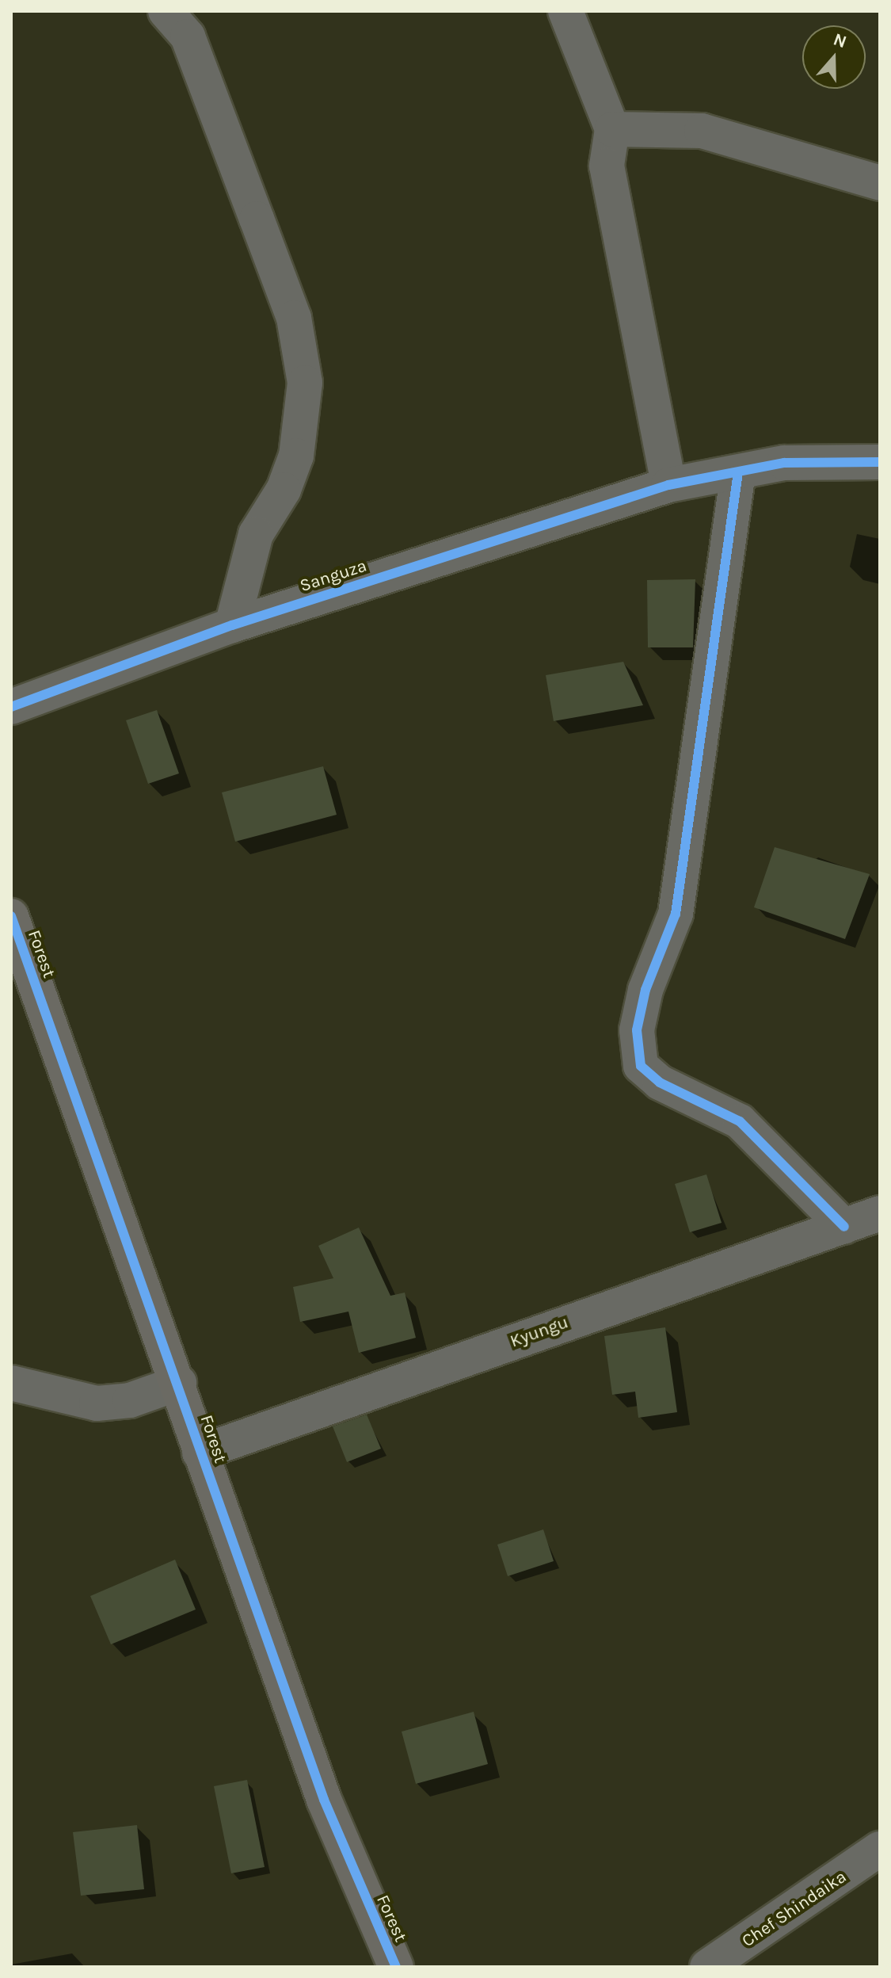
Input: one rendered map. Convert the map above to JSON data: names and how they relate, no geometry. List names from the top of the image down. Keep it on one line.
{"streets":{"street":["Sanguza","Forest","Kyungu","Chef Shindaika"]},"crossings":[["Forest","Kyungu"]],"north":"top"}
